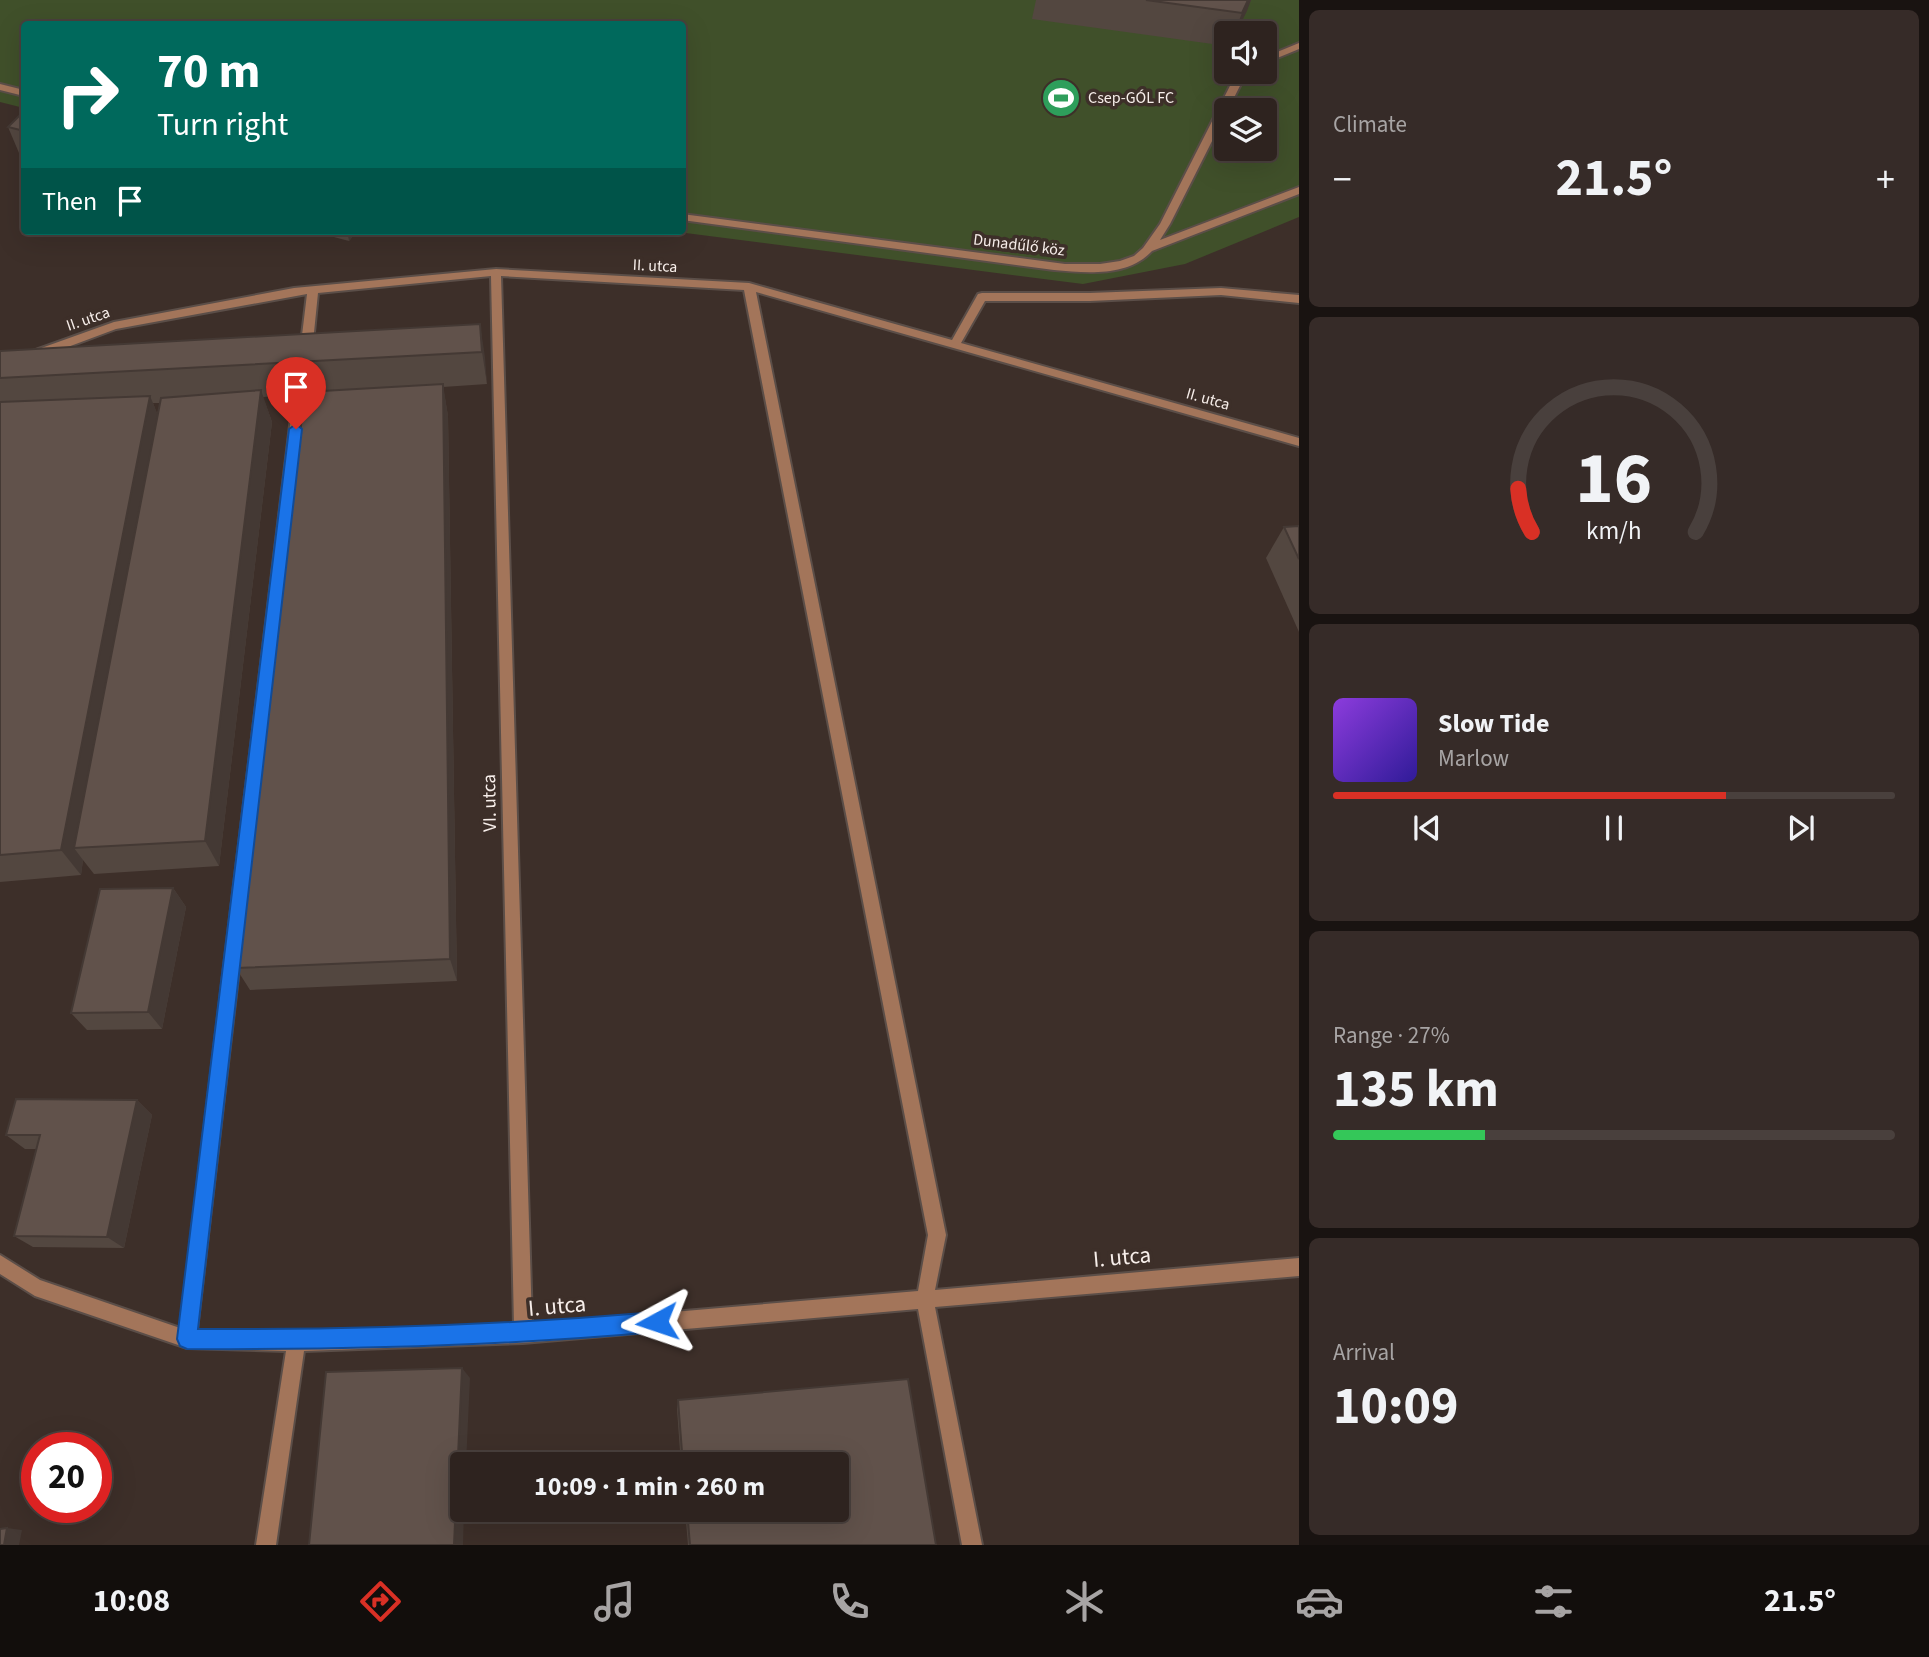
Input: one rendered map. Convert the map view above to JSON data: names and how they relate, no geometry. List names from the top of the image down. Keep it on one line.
{"streets":{"lane":["Dunadűlő köz","II. utca","VI. utca","I. utca"]},"crossings":[["II. utca","VI. utca"],["VI. utca","I. utca"]],"places":{"sports":["Csep-GÓL FC"]},"page":{"tile":["Climate",["Range · 27%","135 km"],["Arrival","10:09"]],"turn":["70 m","Turn right"],"heat":["−","21.5°","+"],"then":"Then","song":["Slow Tide","Marlow"],"limit":"20","trip":"10:09 · 1 min · 260 m","tabs":["10:08","21.5°"],"gauge":["16","km/h"]}}
